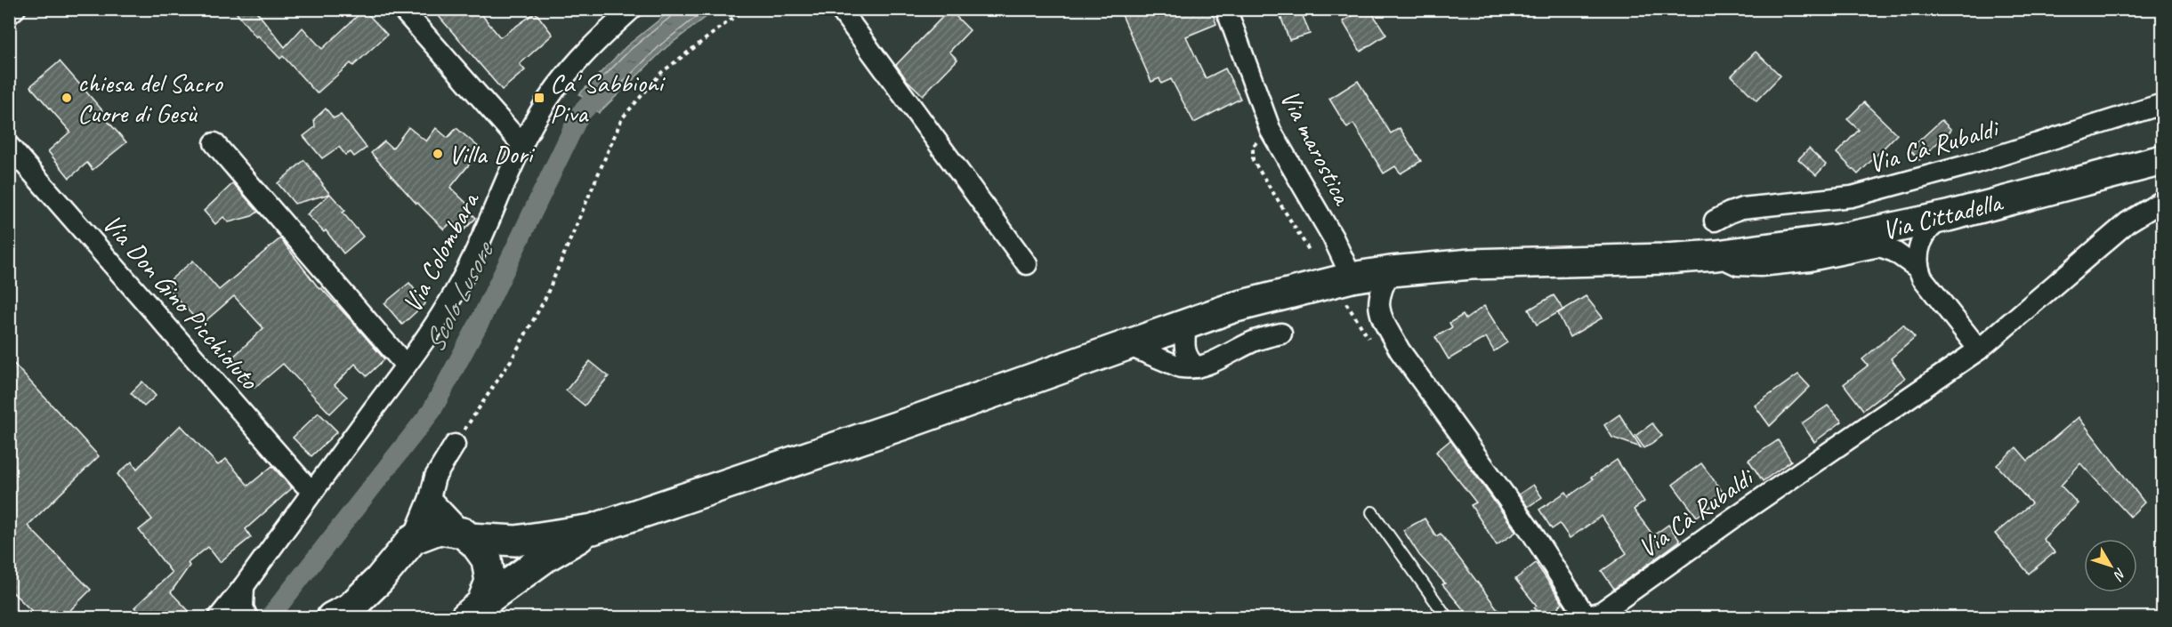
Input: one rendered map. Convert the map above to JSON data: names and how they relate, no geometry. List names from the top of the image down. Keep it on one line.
{"streets":{"main road":["Via Cittadella"],"street":["Via Cà Rubaldi","Via marostica","Via Colombara","Via Don Gino Picchioluto"]},"crossings":[["Via Cà Rubaldi","Via Cittadella"],["Via marostica","Via Cittadella"],["Via Colombara","Via Don Gino Picchioluto"]],"water":["Scolo Lusore"],"places":{"other":["chiesa del Sacro Cuore di Gesù","Villa Dori"],"transit":["Ca' Sabbioni Piva"]},"north":"bottom right"}
